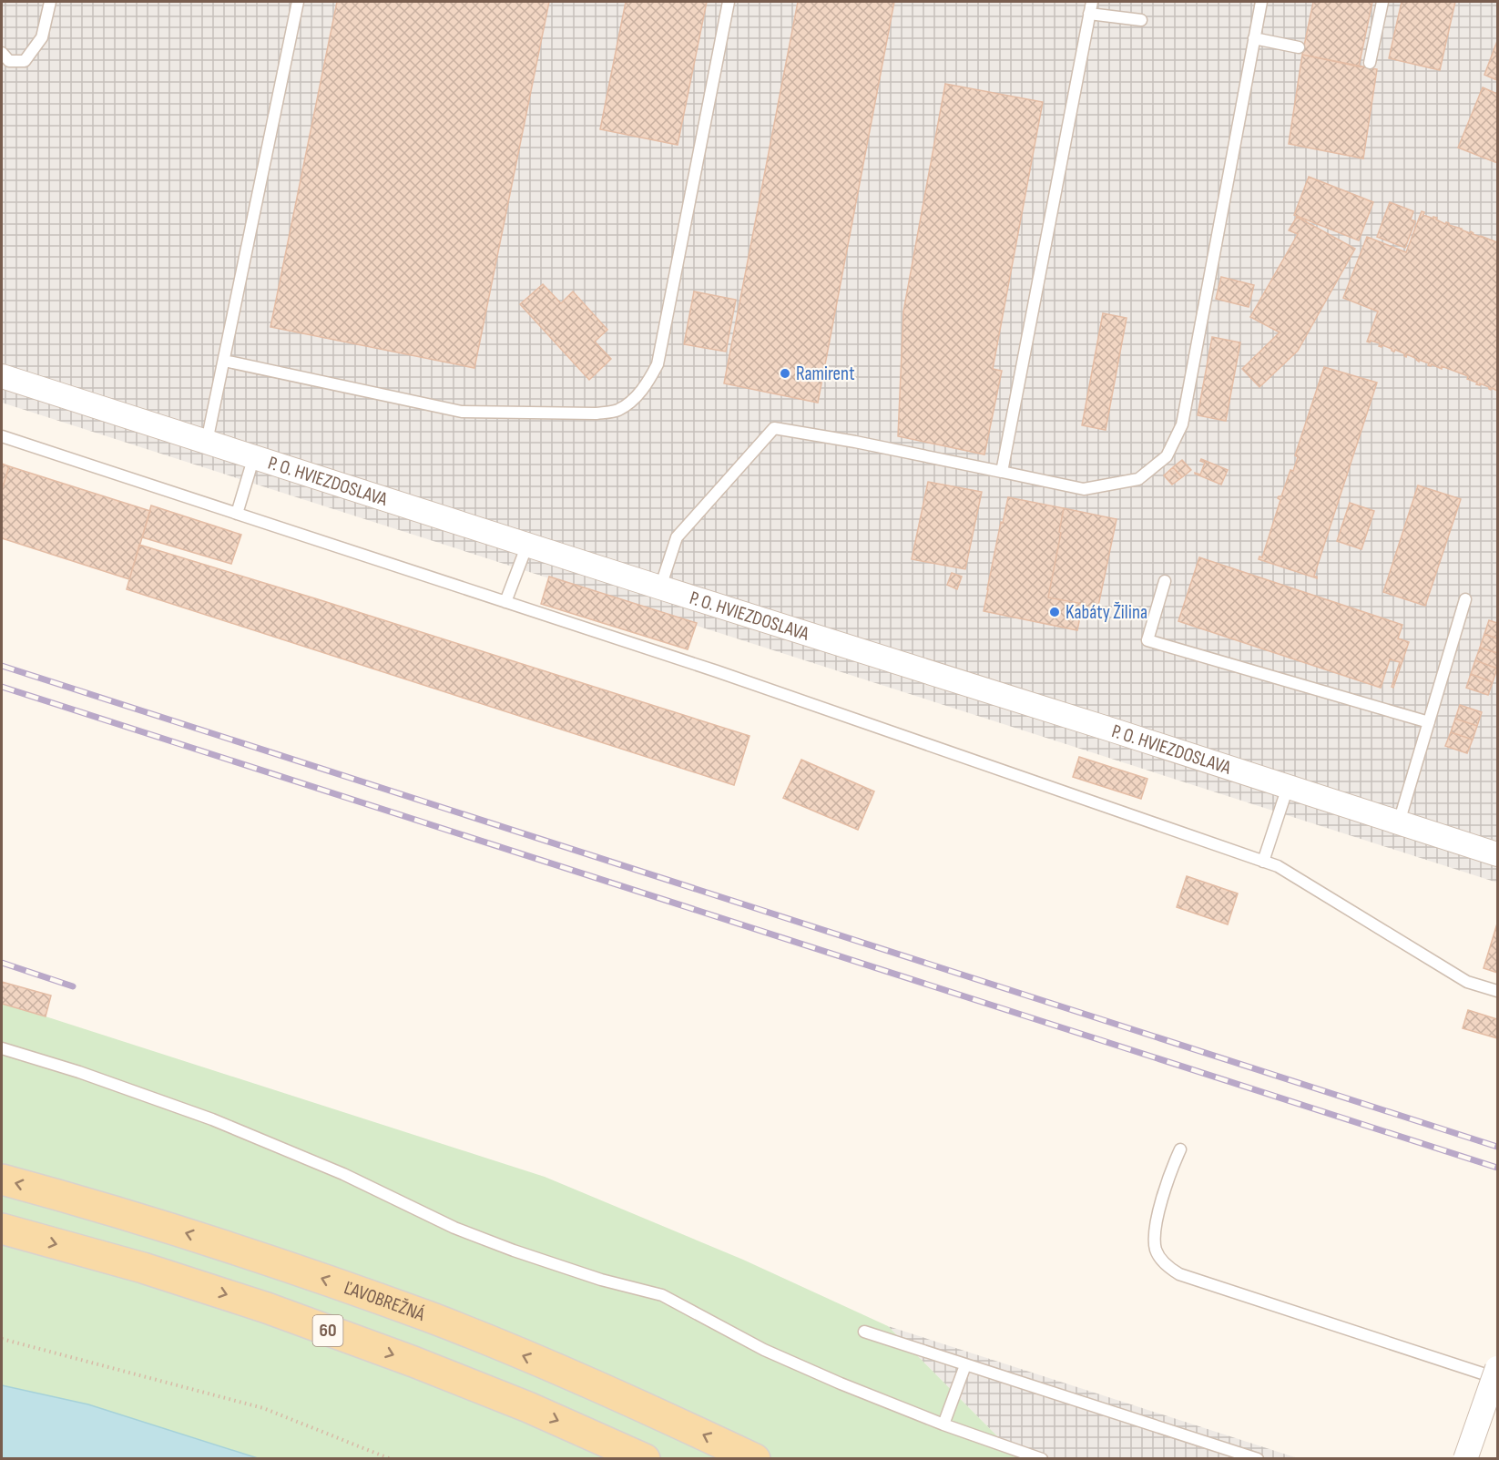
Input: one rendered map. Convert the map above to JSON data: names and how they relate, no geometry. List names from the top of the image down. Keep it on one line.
{"streets":{"main road":["ĽAVOBREŽNÁ","60"],"street":["P. O. HVIEZDOSLAVA"]},"places":["Ramirent","Kabáty Žilina"]}
